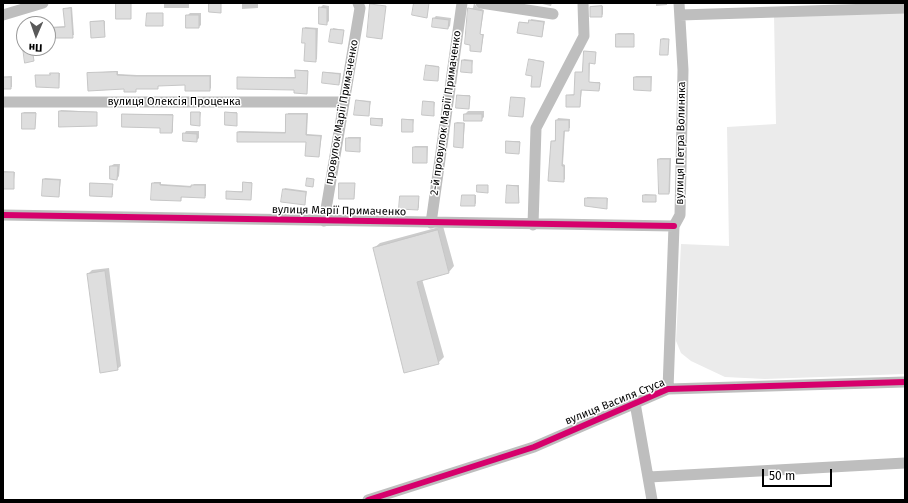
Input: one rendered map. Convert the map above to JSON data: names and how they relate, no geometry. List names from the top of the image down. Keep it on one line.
{"streets":{"street":["вулиця Олексія Проценка","провулок Марії Примаченко","2-й провулок Марії Примаченко","вулиця Петра Волиняка","вулиця Марії Примаченко","вулиця Василя Стуса"]},"crossings":[["вулиця Олексія Проценка","провулок Марії Примаченко"],["провулок Марії Примаченко","вулиця Марії Примаченко"],["2-й провулок Марії Примаченко","вулиця Марії Примаченко"],["вулиця Петра Волиняка","вулиця Марії Примаченко"],["вулиця Петра Волиняка","вулиця Василя Стуса"]],"scale_bar":"50 m","north":"bottom"}
